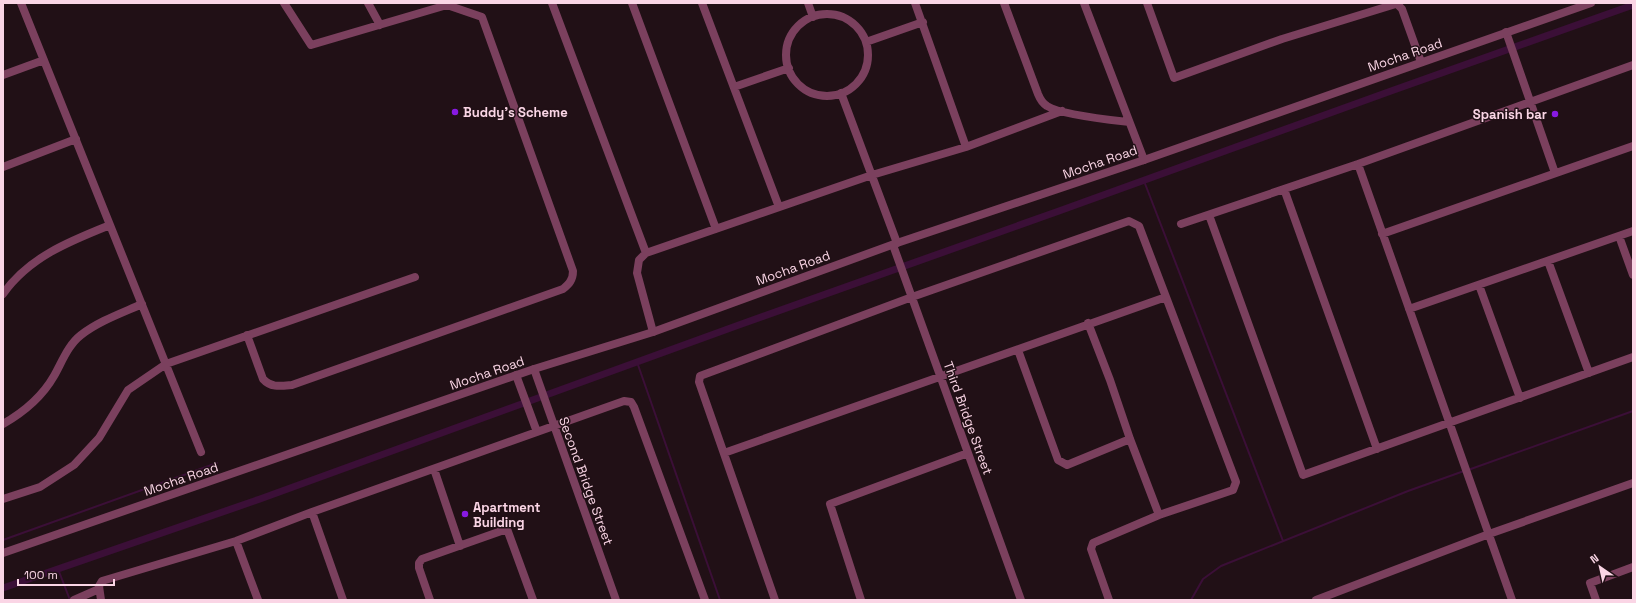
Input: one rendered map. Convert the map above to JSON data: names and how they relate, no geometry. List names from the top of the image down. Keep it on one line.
{"streets":{"street":["Mocha Road","Third Bridge Street","Second Bridge Street"]},"crossings":[["Mocha Road","Third Bridge Street"],["Mocha Road","Second Bridge Street"]],"places":["Buddy’s Scheme","Spanish bar","Apartment Building"],"scale_bar":"100 m","north":"top left"}
